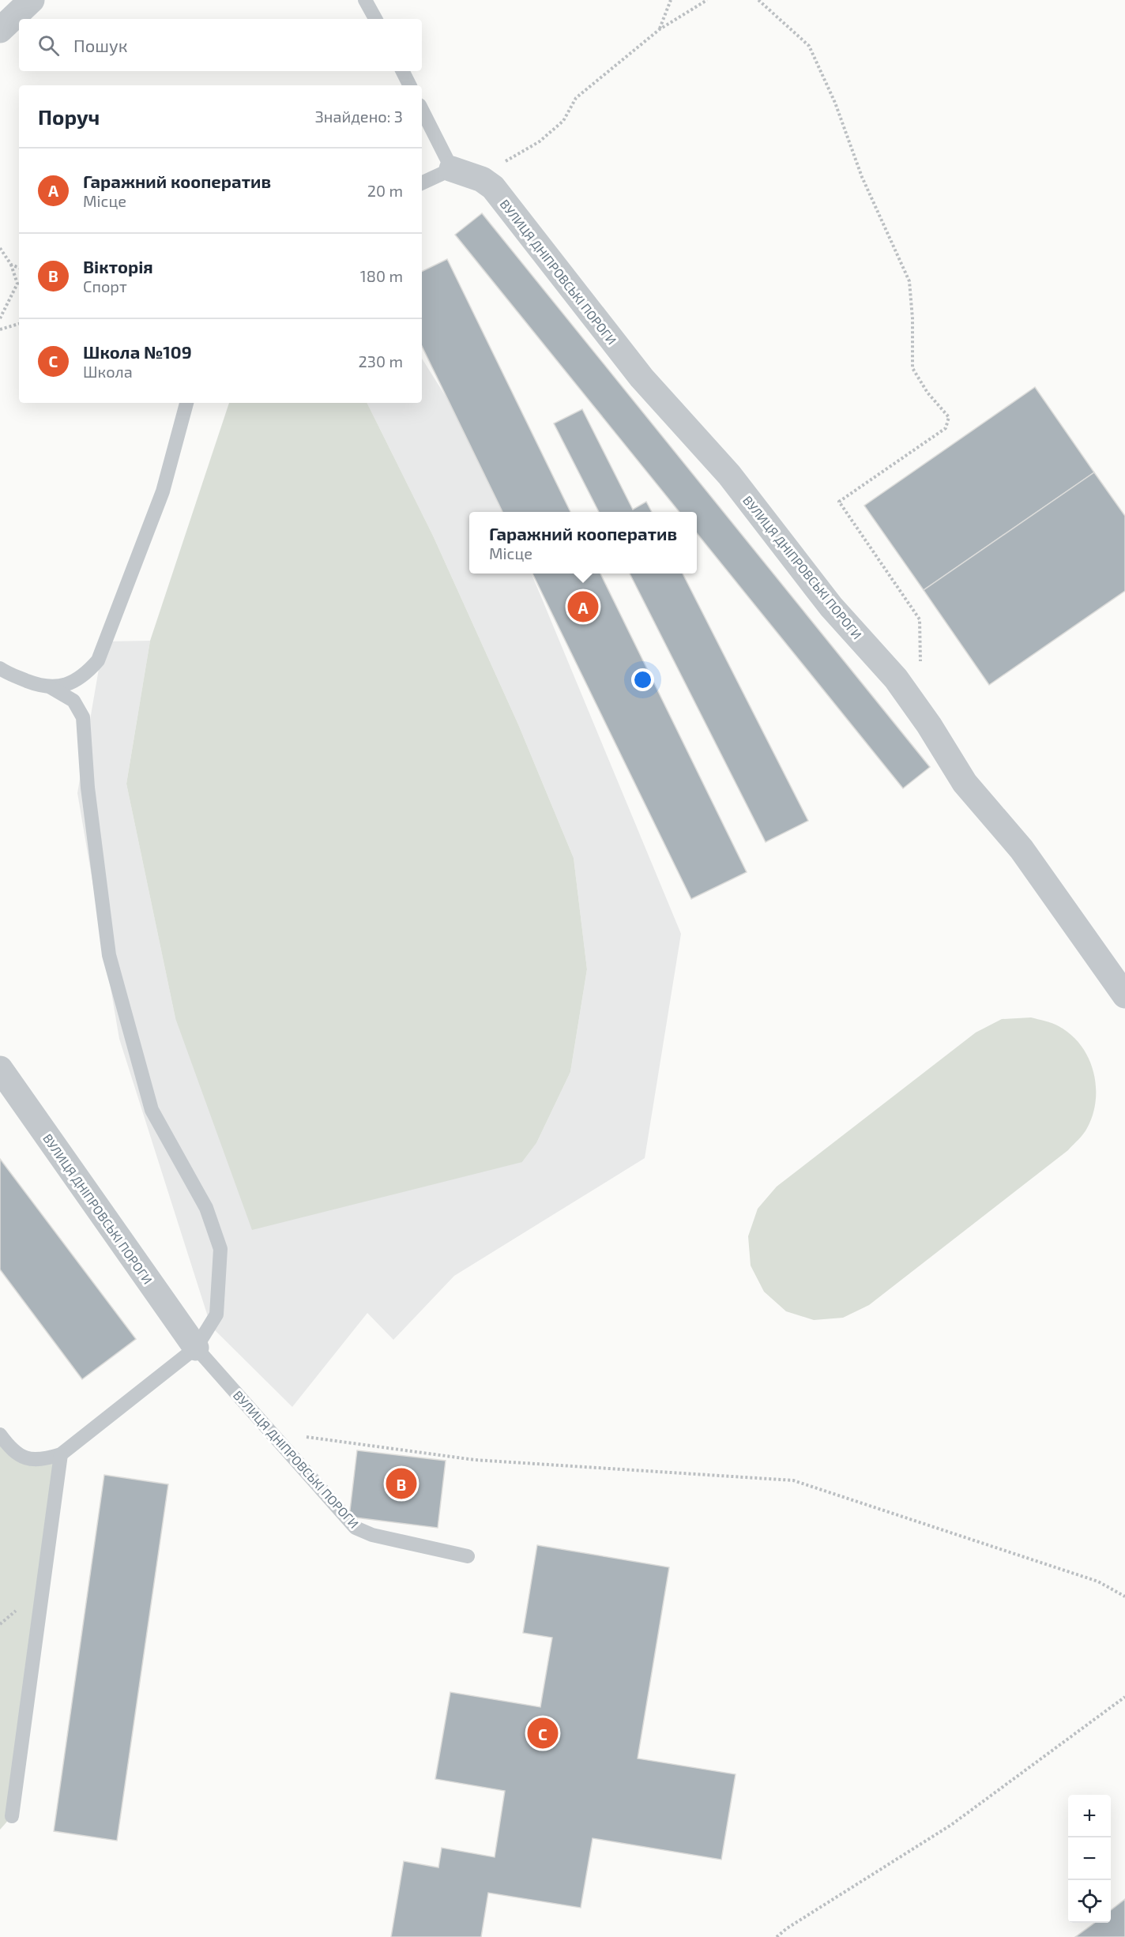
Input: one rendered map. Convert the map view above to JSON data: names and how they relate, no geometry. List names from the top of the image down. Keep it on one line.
{"streets":{"street":["ВУЛИЦЯ ДНІПРОВСЬКІ ПОРОГИ"]},"page":{"search":"Пошук","heading":["Поруч","Знайдено: 3"],"list":[{"mark":"A","name":"Гаражний кооператив","note":"Місце","value":"20 m"},{"mark":"B","name":"Вікторія","note":"Спорт","value":"180 m"},{"mark":"C","name":"Школа №109","note":"Школа","value":"230 m"}],"popup":["Гаражний кооператив","Місце"],"pins":["A","B","C"],"map_buttons":["+","−"]}}
